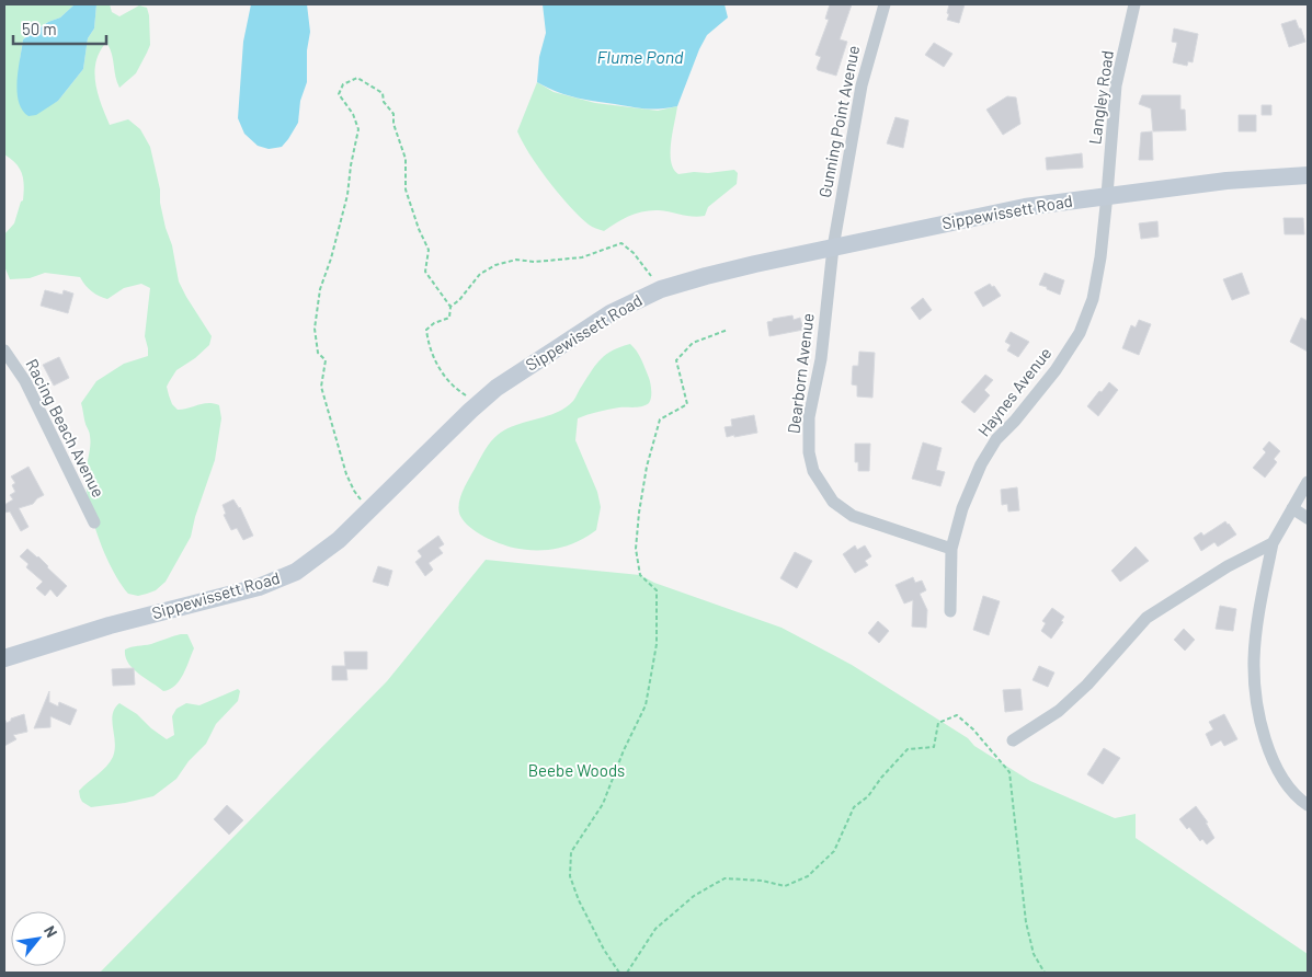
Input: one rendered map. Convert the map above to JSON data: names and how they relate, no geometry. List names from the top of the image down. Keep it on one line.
{"streets":{"main road":["Sippewissett Road"],"street":["Langley Road","Gunning Point Avenue","Dearborn Avenue","Haynes Avenue","Racing Beach Avenue"]},"crossings":[["Langley Road","Sippewissett Road"],["Langley Road","Haynes Avenue"],["Gunning Point Avenue","Sippewissett Road"],["Gunning Point Avenue","Dearborn Avenue"],["Sippewissett Road","Dearborn Avenue"],["Sippewissett Road","Haynes Avenue"],["Dearborn Avenue","Haynes Avenue"]],"water":["Flume Pond"],"parks":["Beebe Woods"],"scale_bar":"50 m","north":"top right"}
